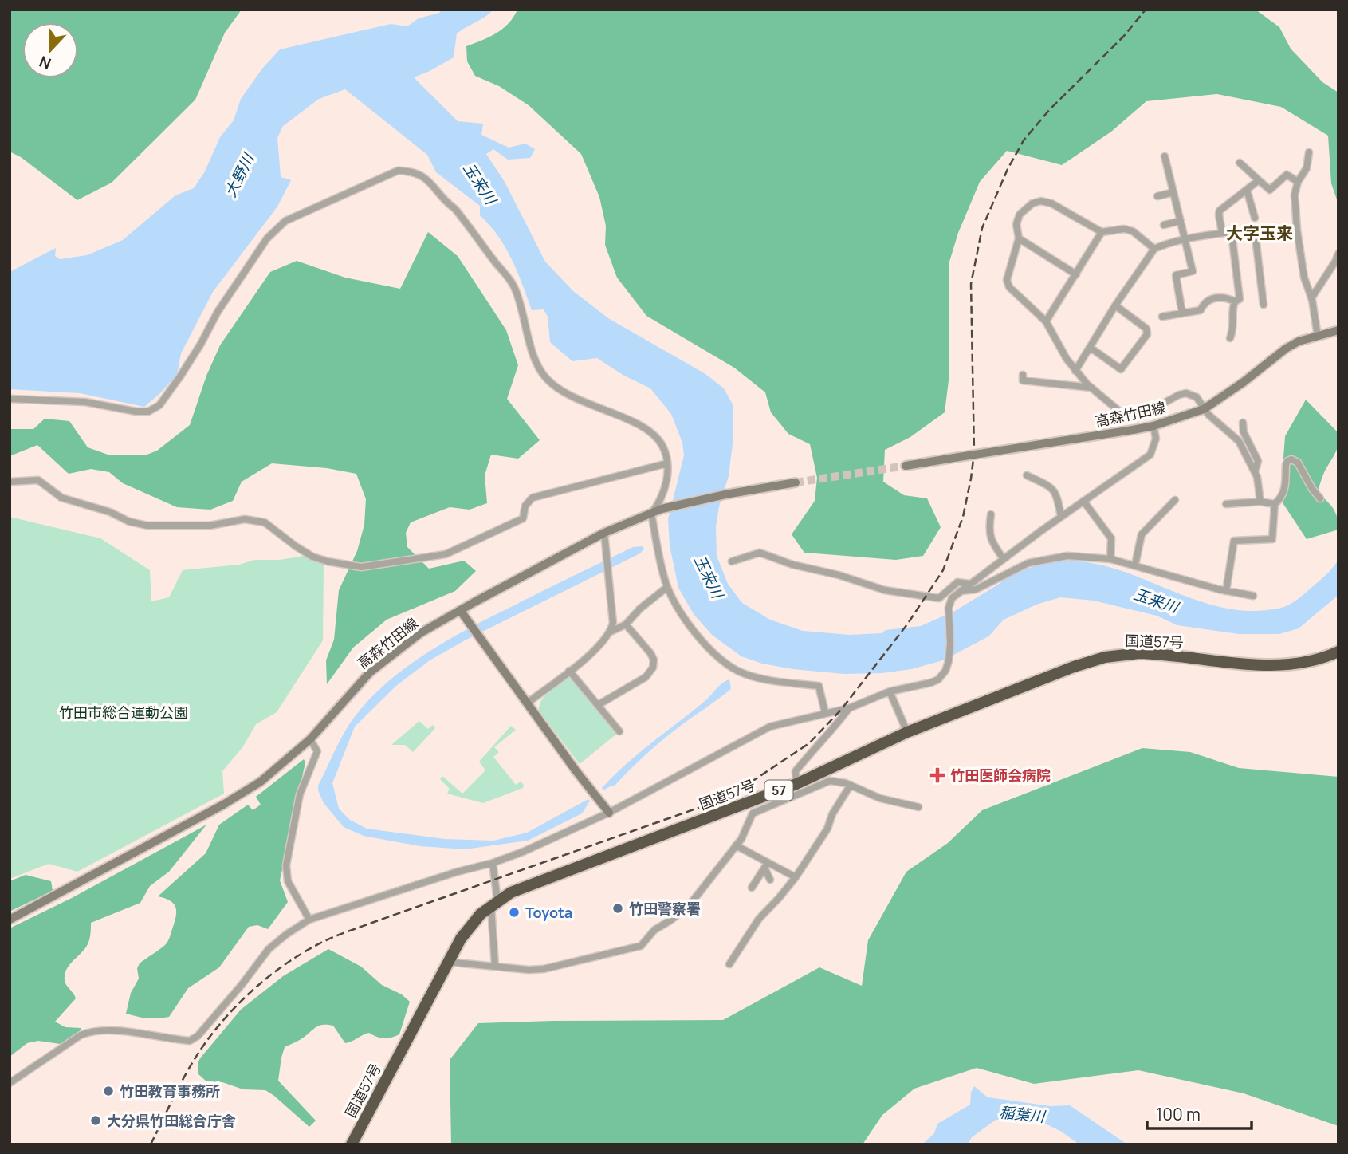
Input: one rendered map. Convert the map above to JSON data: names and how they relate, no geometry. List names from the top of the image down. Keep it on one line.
{"streets":{"highway":["国道57号","57"],"main road":["高森竹田線"]},"districts":["大字玉来"],"water":["大野川","玉来川","稲葉川"],"parks":["竹田市総合運動公園"],"places":{"health":["竹田医師会病院"],"other":["竹田警察署","Toyota","竹田教育事務所","大分県竹田総合庁舎"]},"scale_bar":"100 m","north":"bottom"}
